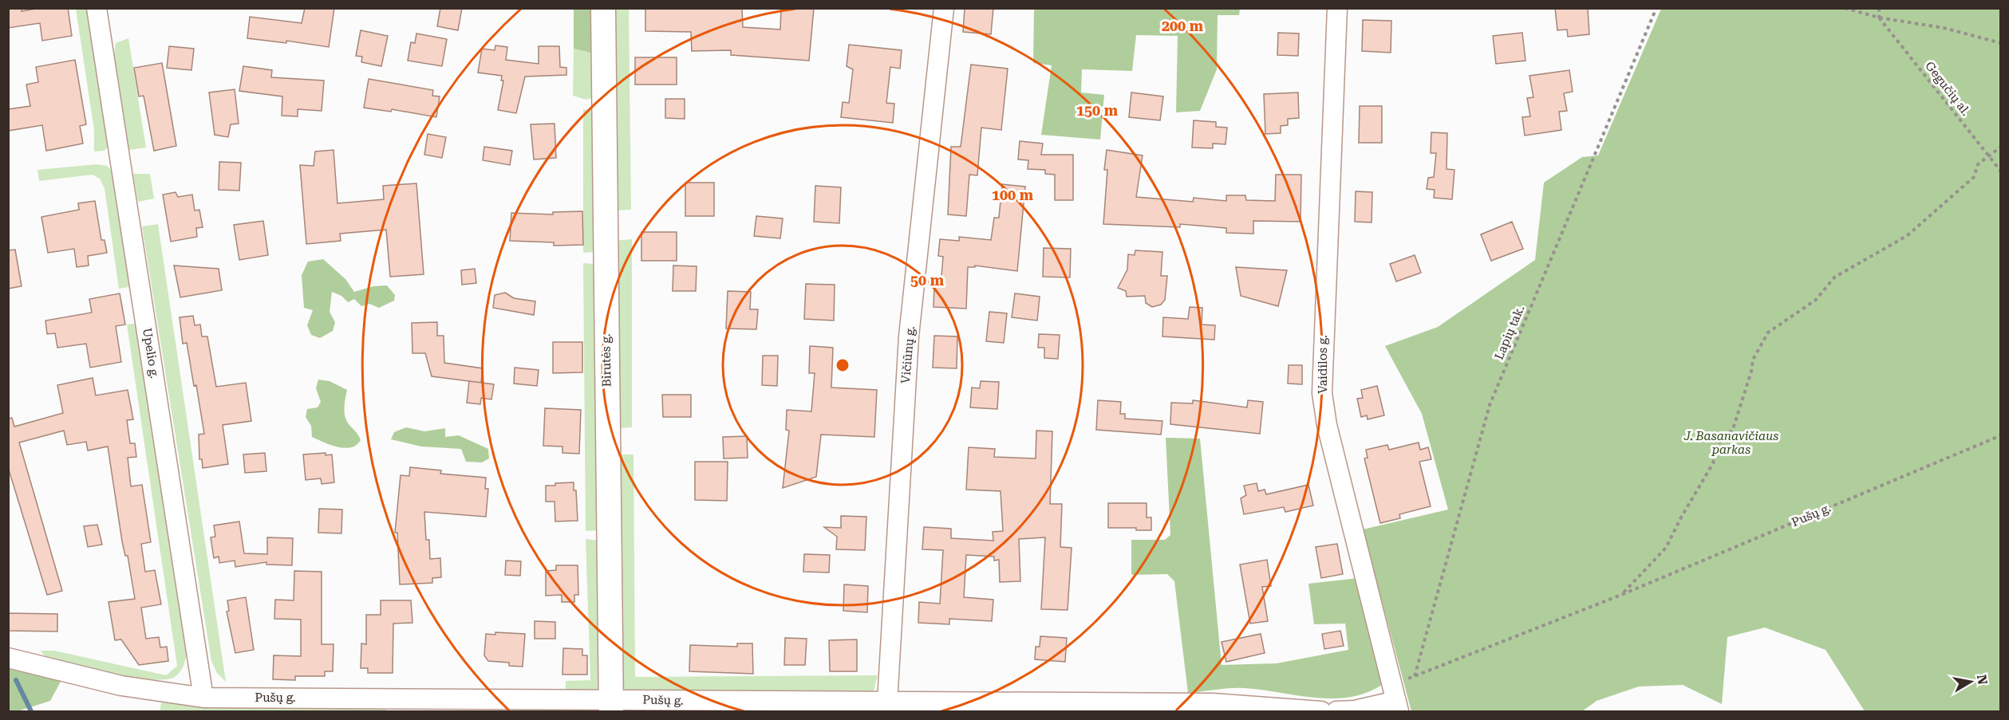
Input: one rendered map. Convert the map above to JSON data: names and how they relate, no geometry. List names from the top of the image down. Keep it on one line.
{"streets":{"street":["Upelio g.","Vičiūnų g.","Birutės g.","Vaidilos g.","Pušų g."],"path":["Gegučių al.","Lapių tak."]},"crossings":[["Upelio g.","Pušų g."],["Vičiūnų g.","Pušų g."],["Birutės g.","Pušų g."]],"parks":["J. Basanavičiaus parkas"],"north":"right","rings":["200 m","150 m","100 m","50 m"]}
